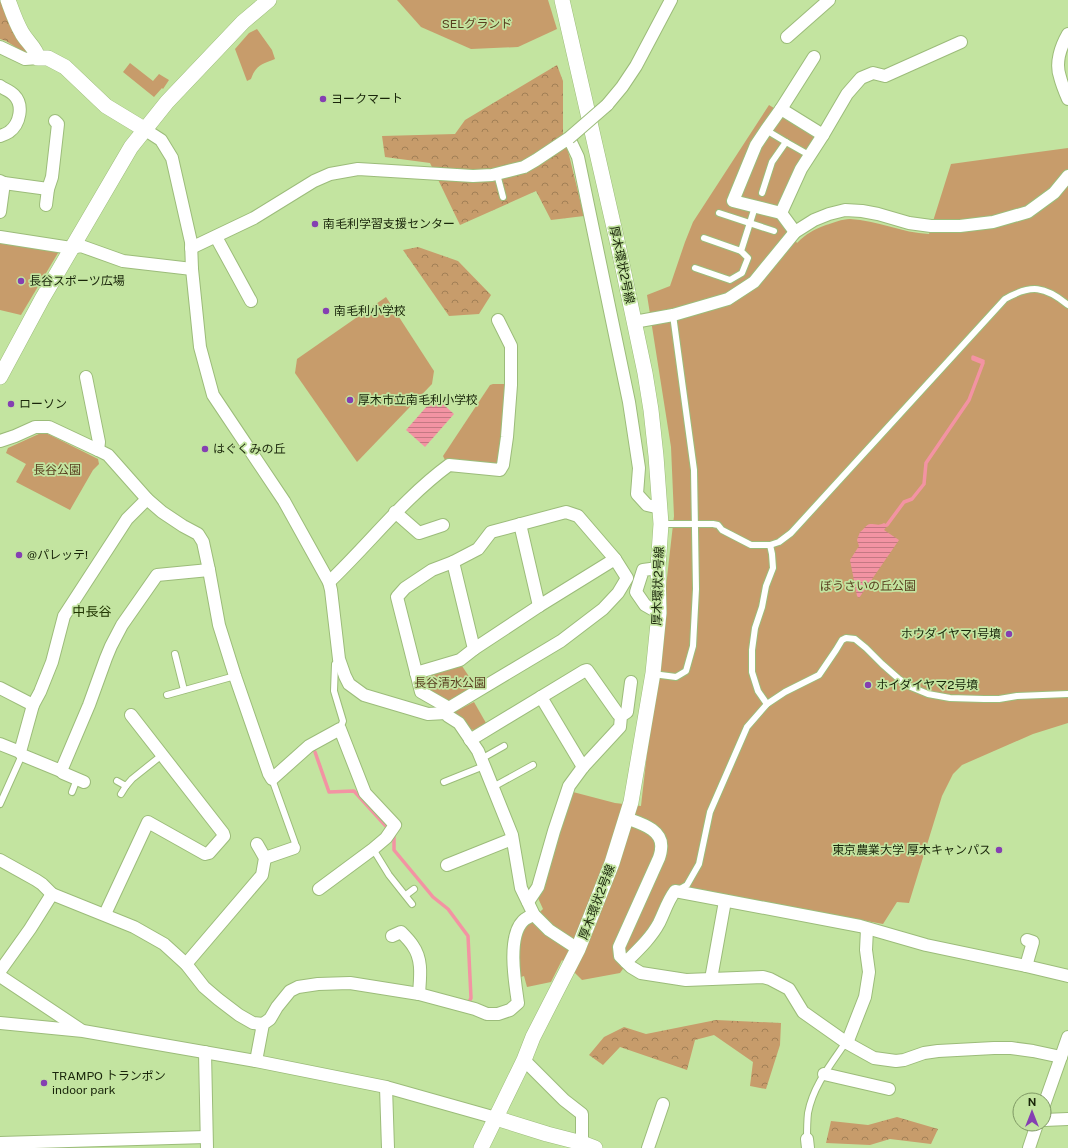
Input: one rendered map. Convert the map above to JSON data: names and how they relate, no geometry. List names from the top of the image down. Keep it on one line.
{"streets":{"street":["厚木環状2号線"]},"districts":["中長谷"],"parks":["SELグランド","長谷公園","ぼうさいの丘公園","長谷清水公園"],"places":["ヨークマート","南毛利学習支援センター","長谷スポーツ広場","南毛利小学校","厚木市立南毛利小学校","ローソン","はぐくみの丘","@パレッテ!","ホウダイヤマ1号墳","ホイダイヤマ2号墳","東京農業大学 厚木キャンパス","TRAMPO トランポン indoor park"],"north":"top"}
